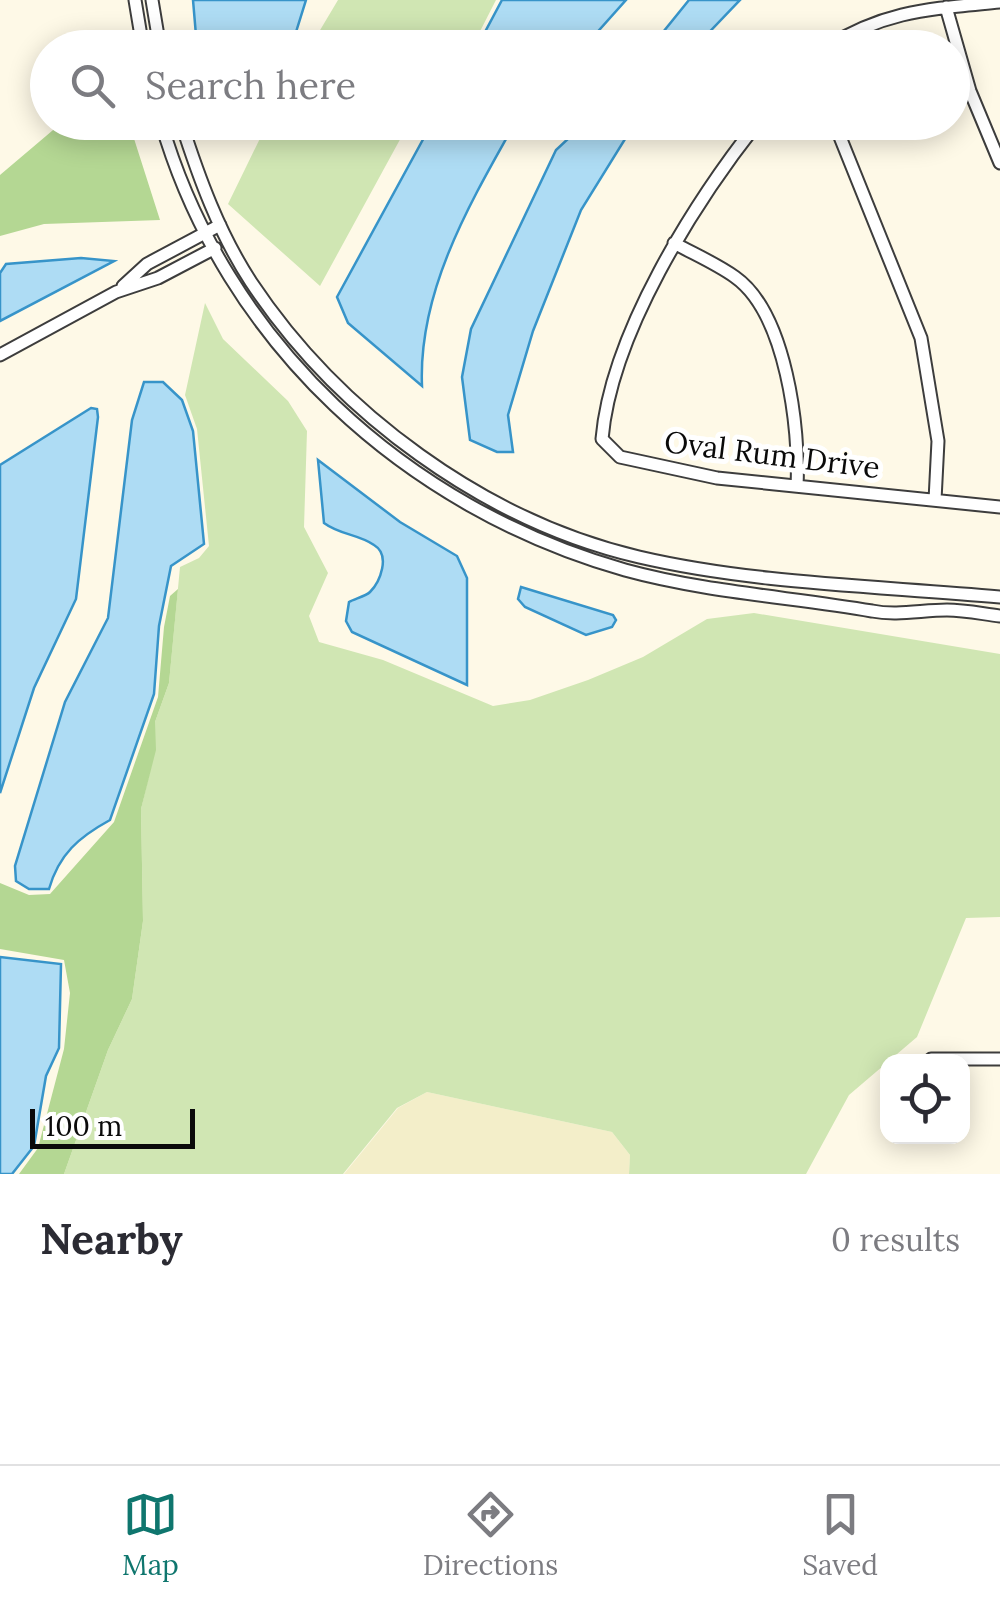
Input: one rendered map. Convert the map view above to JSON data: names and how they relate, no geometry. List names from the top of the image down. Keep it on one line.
{"streets":{"street":["Oval Rum Drive"]},"scale_bar":"100 m","page":{"search":"Search here","scale":"100 m","heading":["Nearby","0 results"],"nav":["Map","Directions","Saved"]}}
